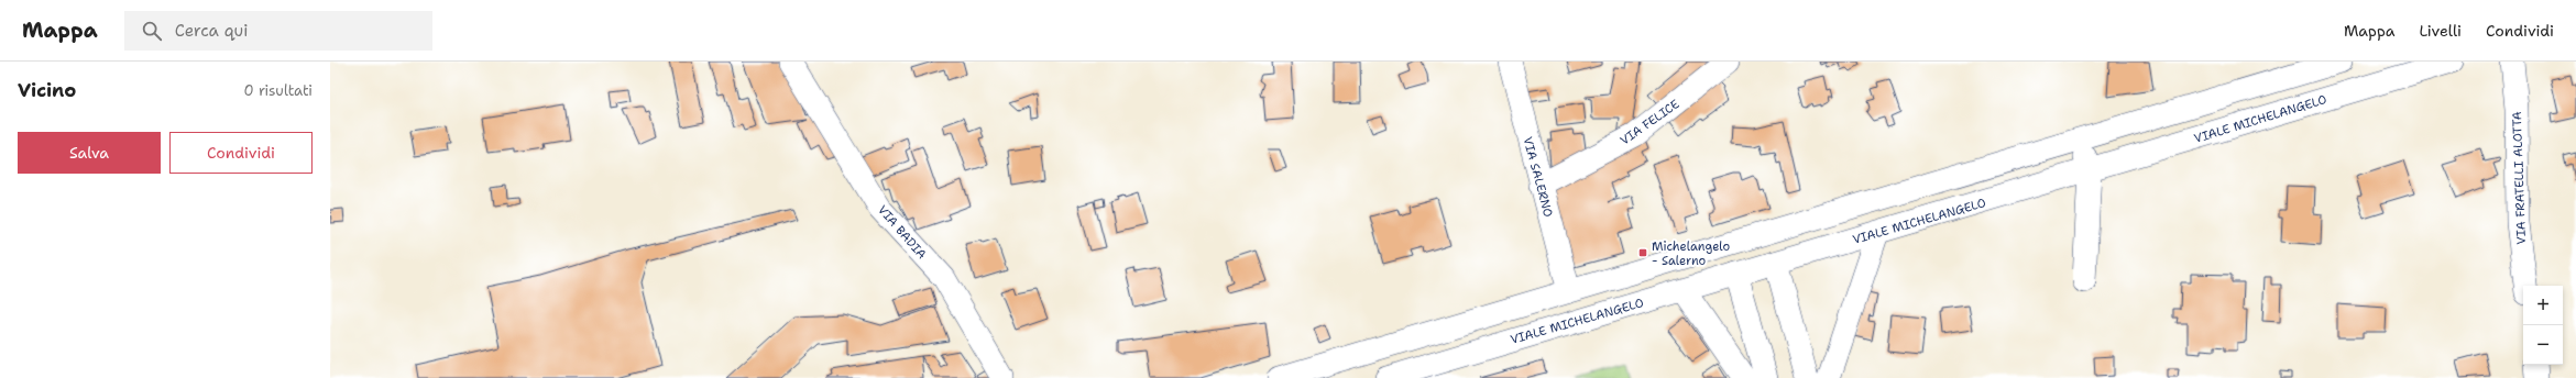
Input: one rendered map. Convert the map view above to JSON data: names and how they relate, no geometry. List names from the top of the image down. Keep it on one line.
{"streets":{"street":["VIALE MICHELANGELO","VIA FELICE","VIA SALERNO","VIA FRATELLI ALOTTA","VIA BADIA"]},"crossings":[["VIA FELICE","VIA SALERNO"]],"places":{"transit":["Michelangelo - Salerno"]},"page":{"header":"Mappa","search":"Cerca qui","nav":["Mappa","Livelli","Condividi"],"heading":["Vicino","0 risultati"],"buttons":["Salva","Condividi"],"map_buttons":["+","−"]}}
